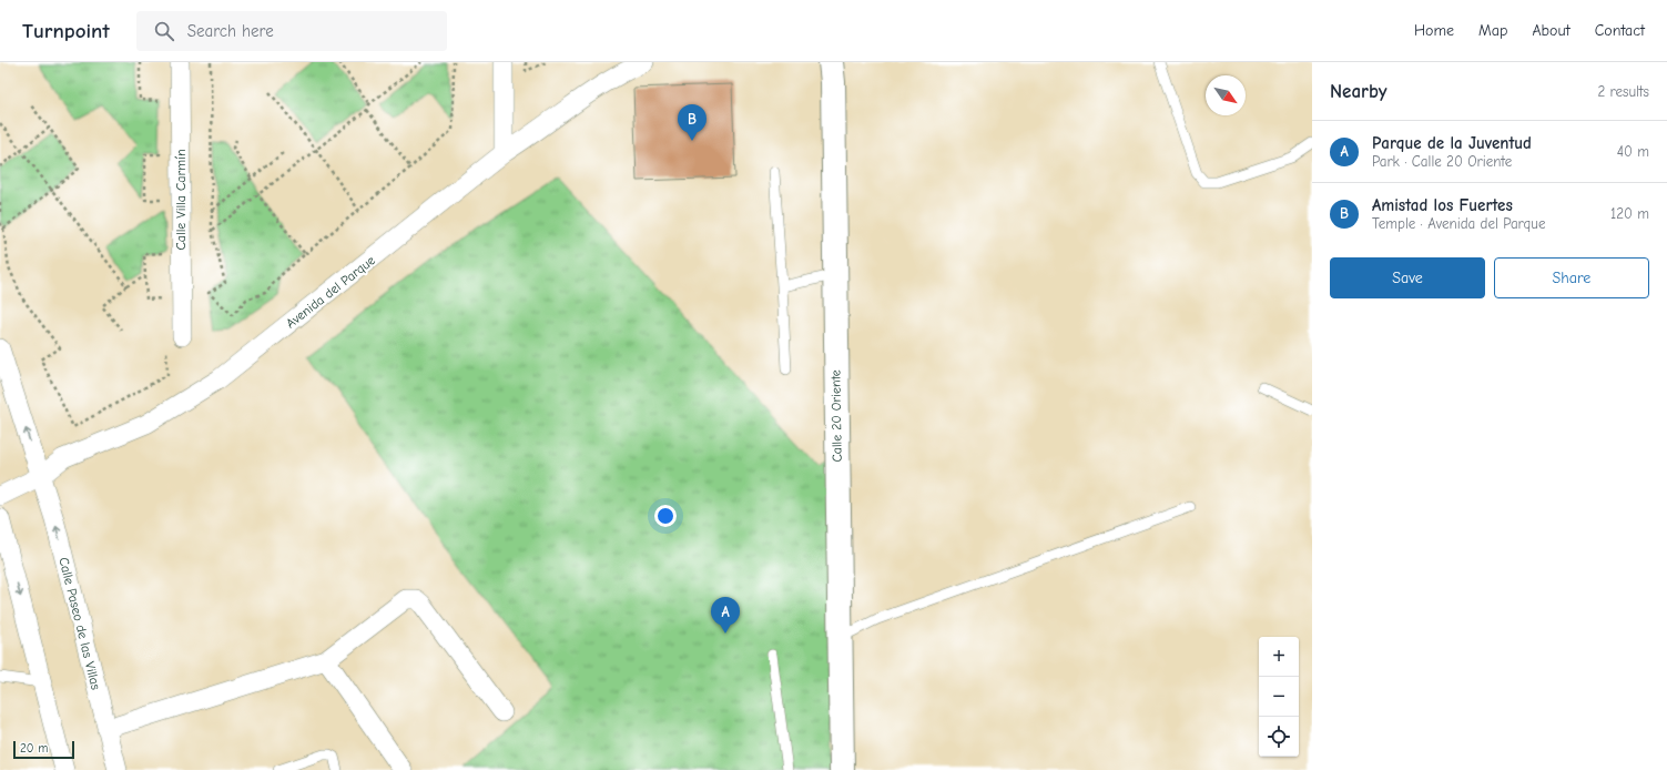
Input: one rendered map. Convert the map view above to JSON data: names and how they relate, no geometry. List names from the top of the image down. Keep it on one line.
{"streets":{"main road":["Calle 20 Oriente"],"street":["Calle Villa Carmín","Avenida del Parque","Calle Paseo de las Villas"]},"crossings":[["Avenida del Parque","Calle Paseo de las Villas"]],"scale_bar":"20 m","north":"bottom right","page":{"header":"Turnpoint","search":"Search here","nav":["Home","Map","About","Contact"],"heading":["Nearby","2 results"],"pins":["B","A"],"list":[{"mark":"A","name":"Parque de la Juventud","note":"Park · Calle 20 Oriente","value":"40 m"},{"mark":"B","name":"Amistad los Fuertes","note":"Temple · Avenida del Parque","value":"120 m"}],"buttons":["Save","Share"],"map_buttons":["+","−"],"scale":"20 m"}}
